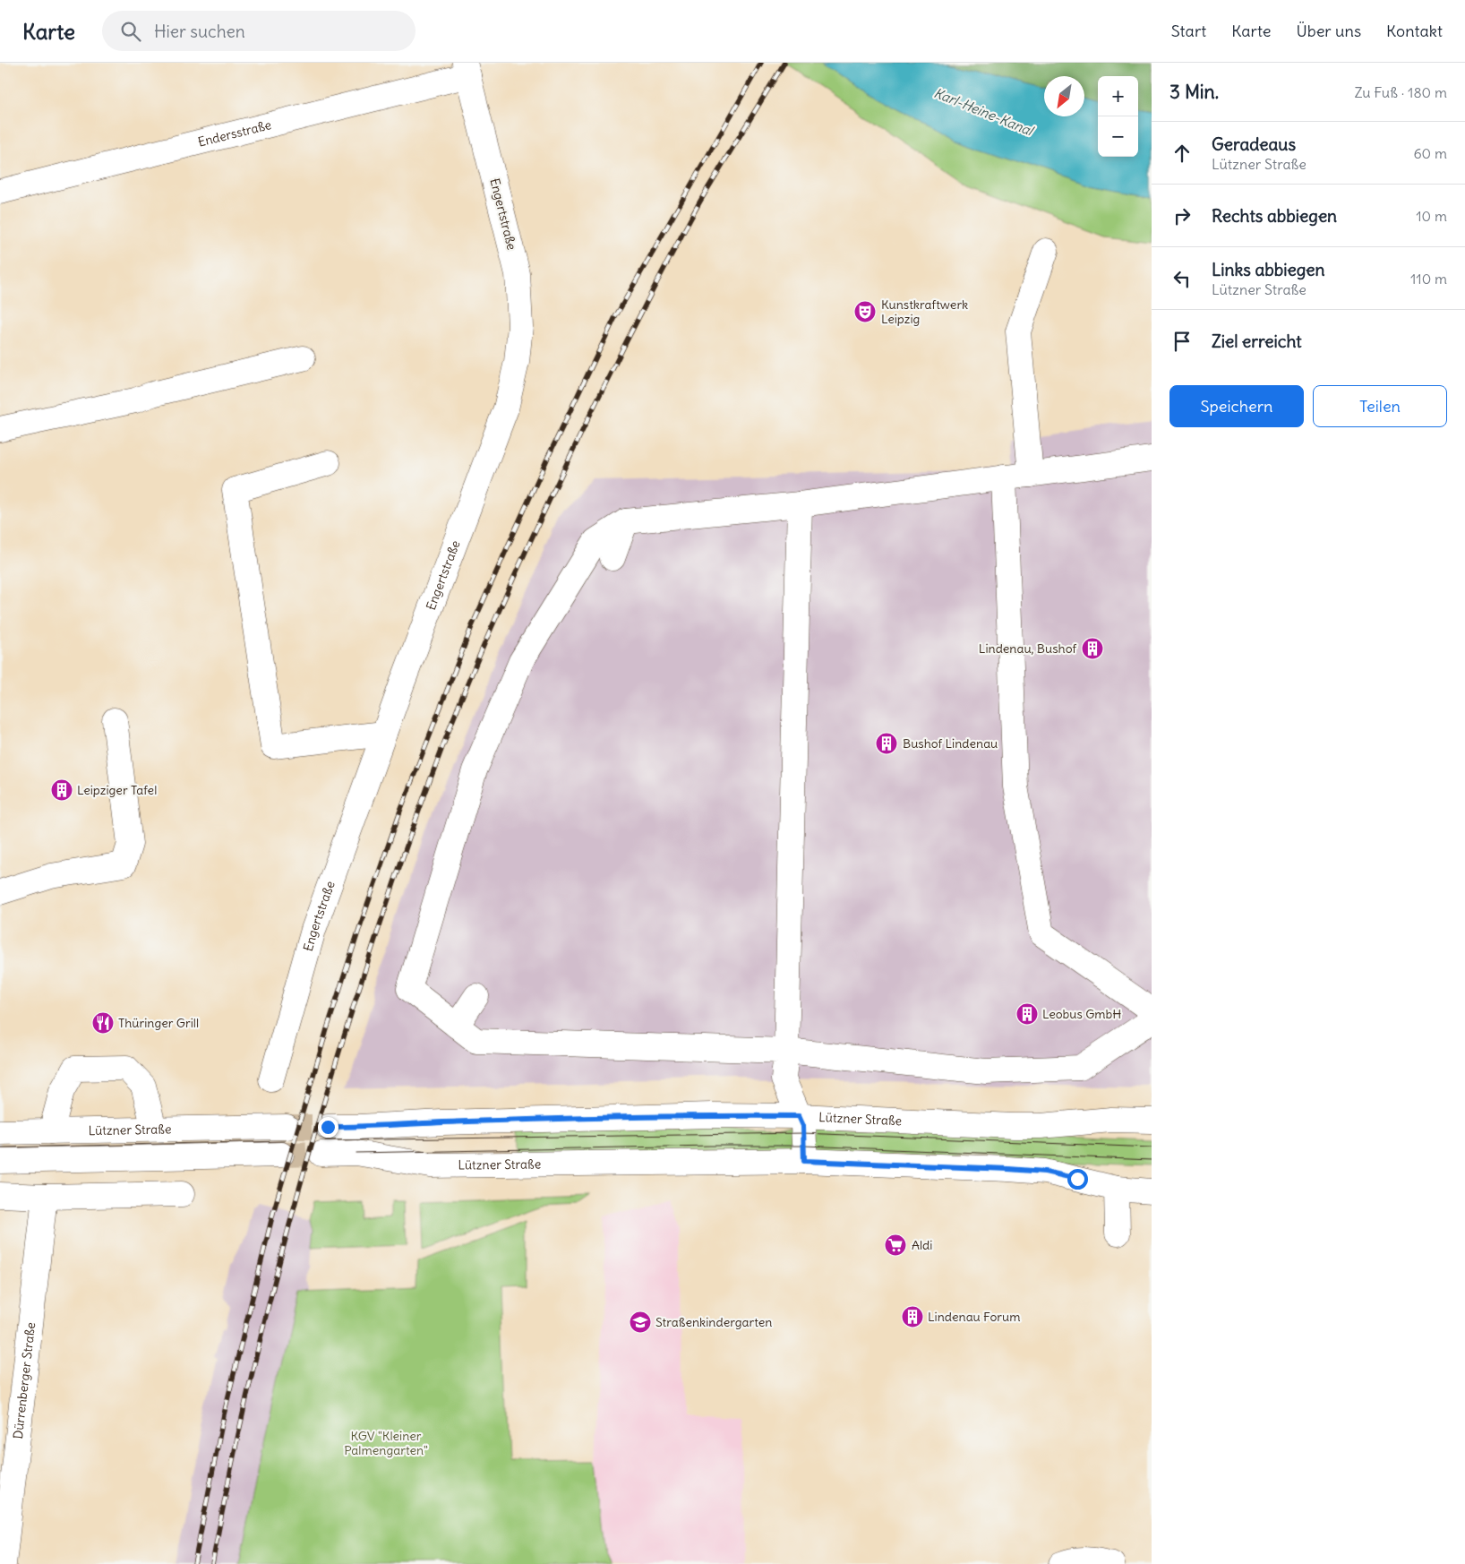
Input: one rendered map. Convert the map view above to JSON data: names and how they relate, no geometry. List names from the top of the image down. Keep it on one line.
{"streets":{"main road":["Endersstraße","Engertstraße","Lützner Straße","Dürrenberger Straße"]},"crossings":[["Endersstraße","Engertstraße"]],"water":["Karl-Heine-Kanal"],"parks":["KGV \"Kleiner Palmengarten\""],"places":{"theatre":["Kunstkraftwerk Leipzig"],"building":["Lindenau, Bushof","Bushof Lindenau","Leipziger Tafel","Leobus GmbH","Lindenau Forum"],"restaurant":["Thüringer Grill"],"supermarket":["Aldi"],"school or university":["Straßenkindergarten"]},"north":"bottom left","page":{"header":"Karte","search":"Hier suchen","nav":["Start","Karte","Über uns","Kontakt"],"heading":["3 Min.","Zu Fuß · 180 m"],"map_buttons":["+","−"],"list":[["Geradeaus","Lützner Straße","60 m"],["Rechts abbiegen","10 m"],["Links abbiegen","Lützner Straße","110 m"],"Ziel erreicht"],"buttons":["Speichern","Teilen"]}}
